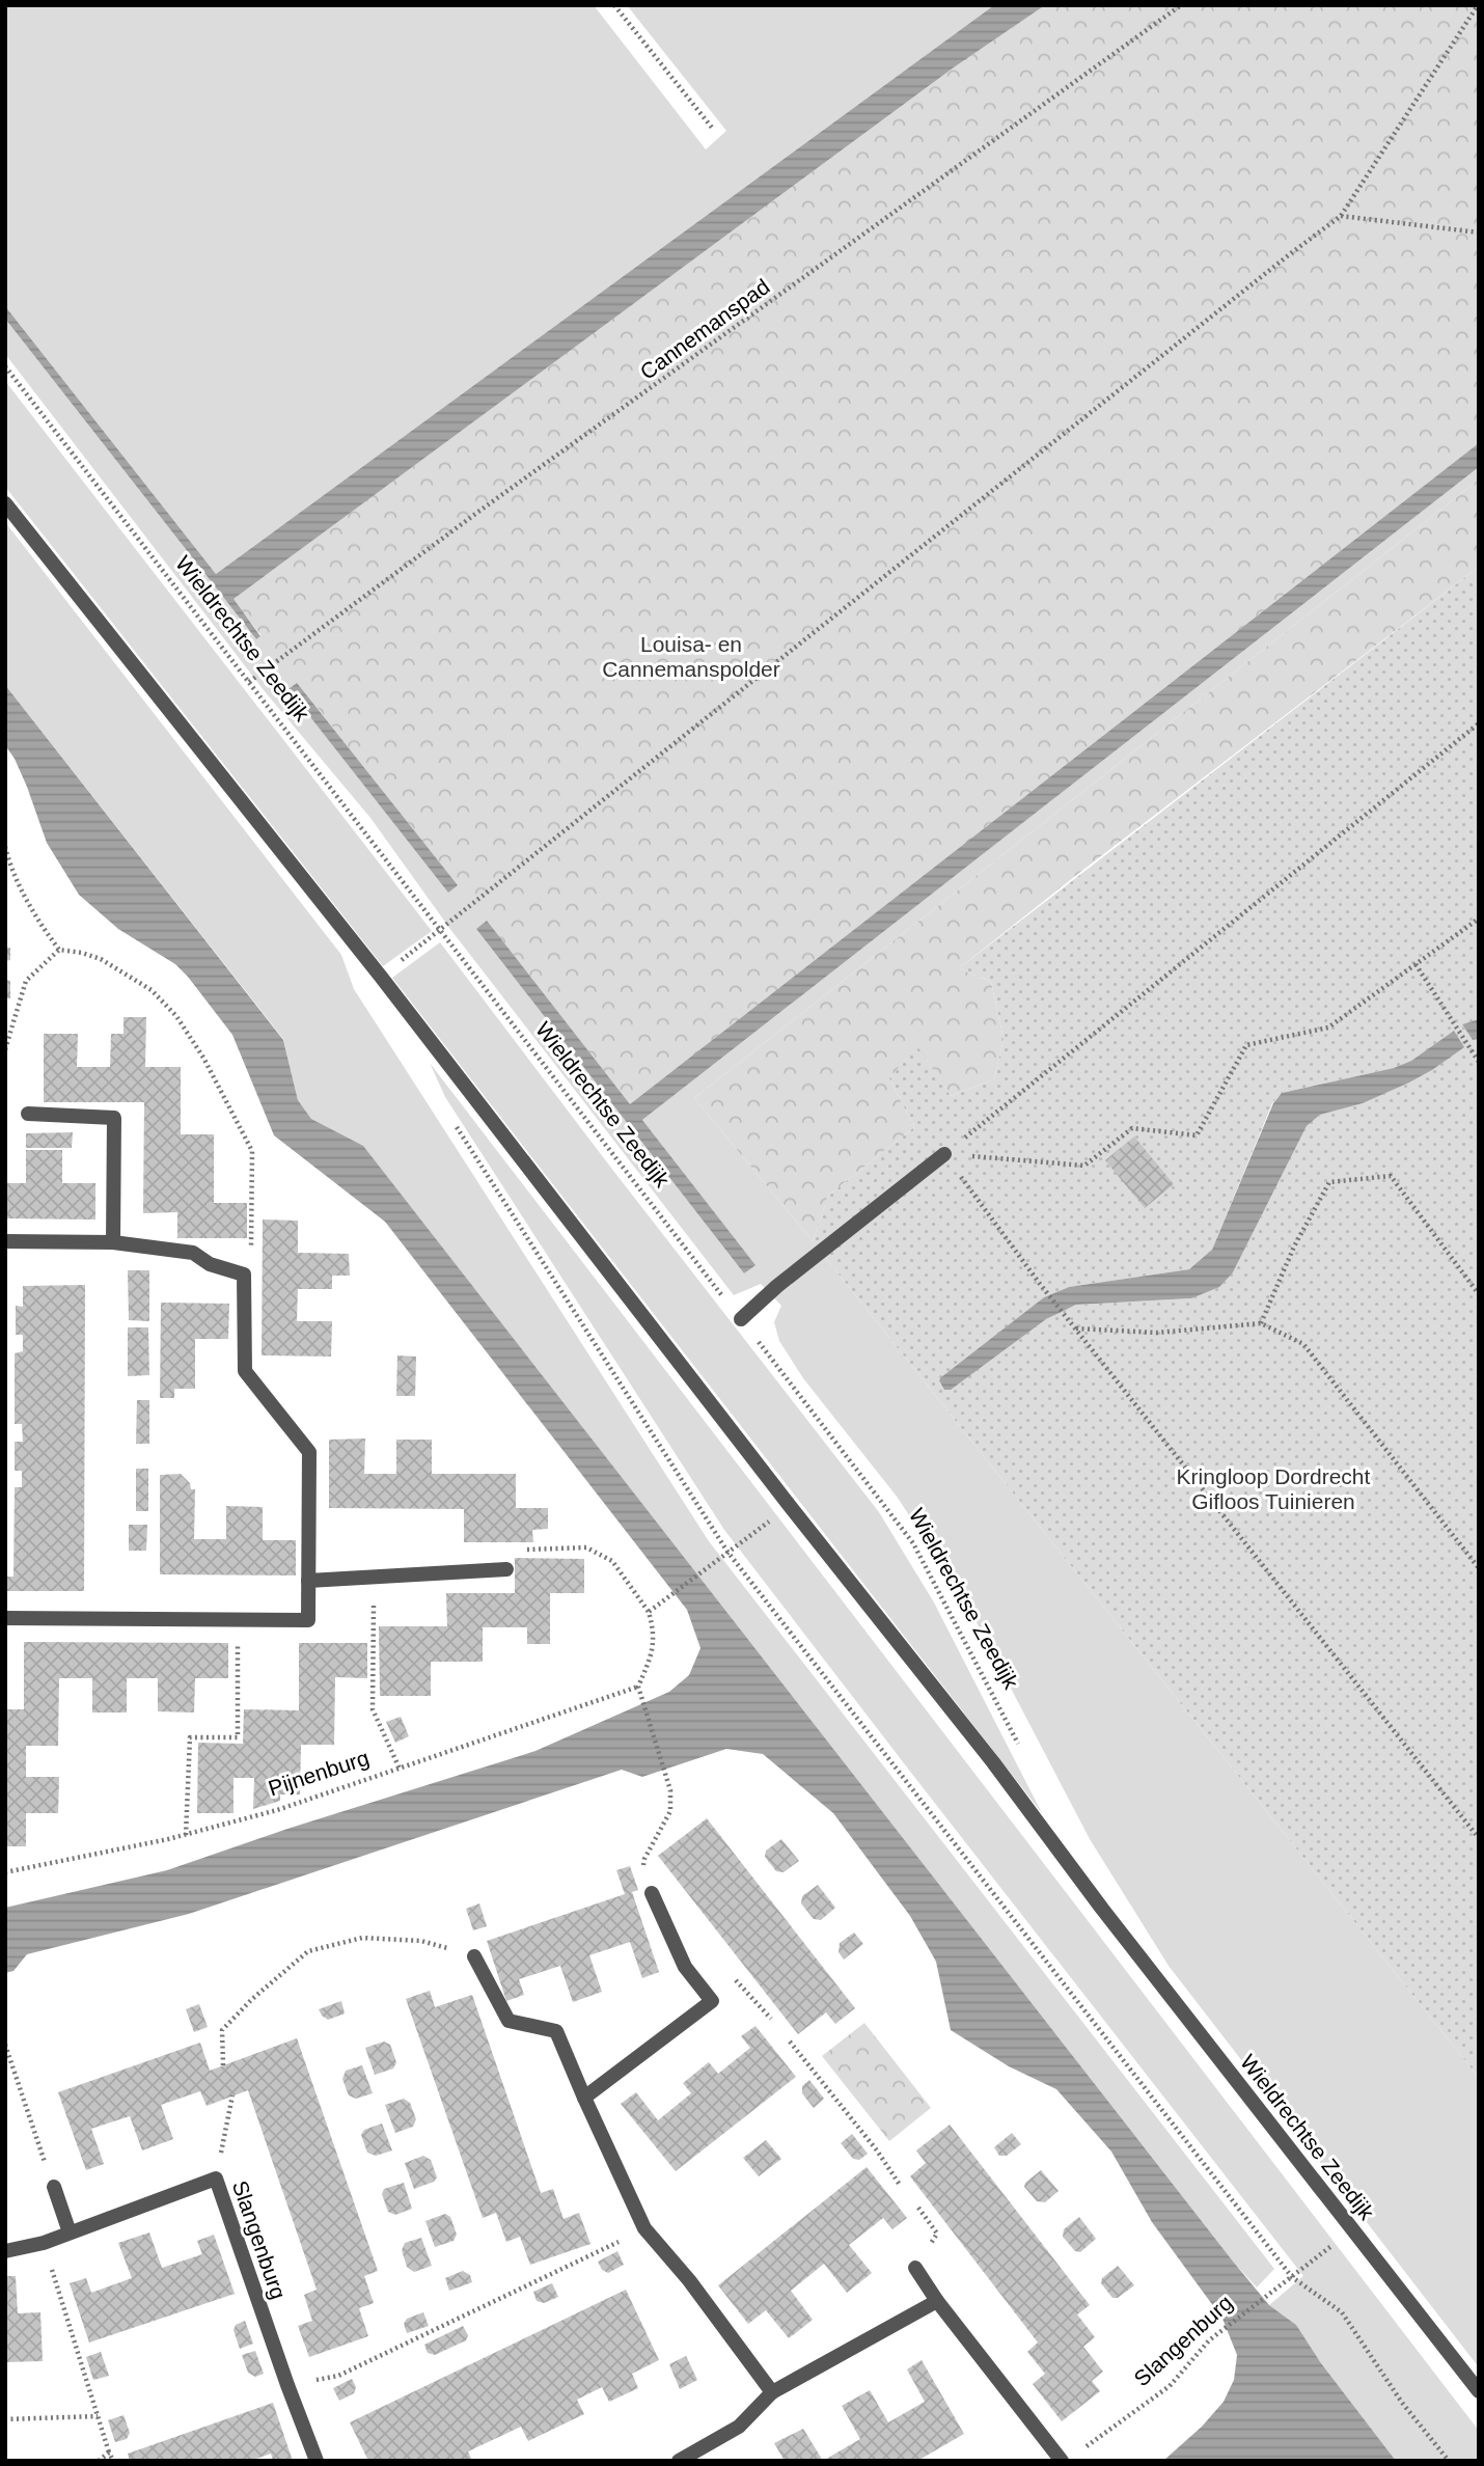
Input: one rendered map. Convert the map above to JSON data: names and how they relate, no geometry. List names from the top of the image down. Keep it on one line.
{"streets":{"street":["Wieldrechtse Zeedijk","Slangenburg"],"path":["Cannemanspad","Pijnenburg"]},"crossings":[["Cannemanspad","Wieldrechtse Zeedijk"]],"parks":["Louisa- en Cannemanspolder","Kringloop Dordrecht Gifloos Tuinieren"]}
